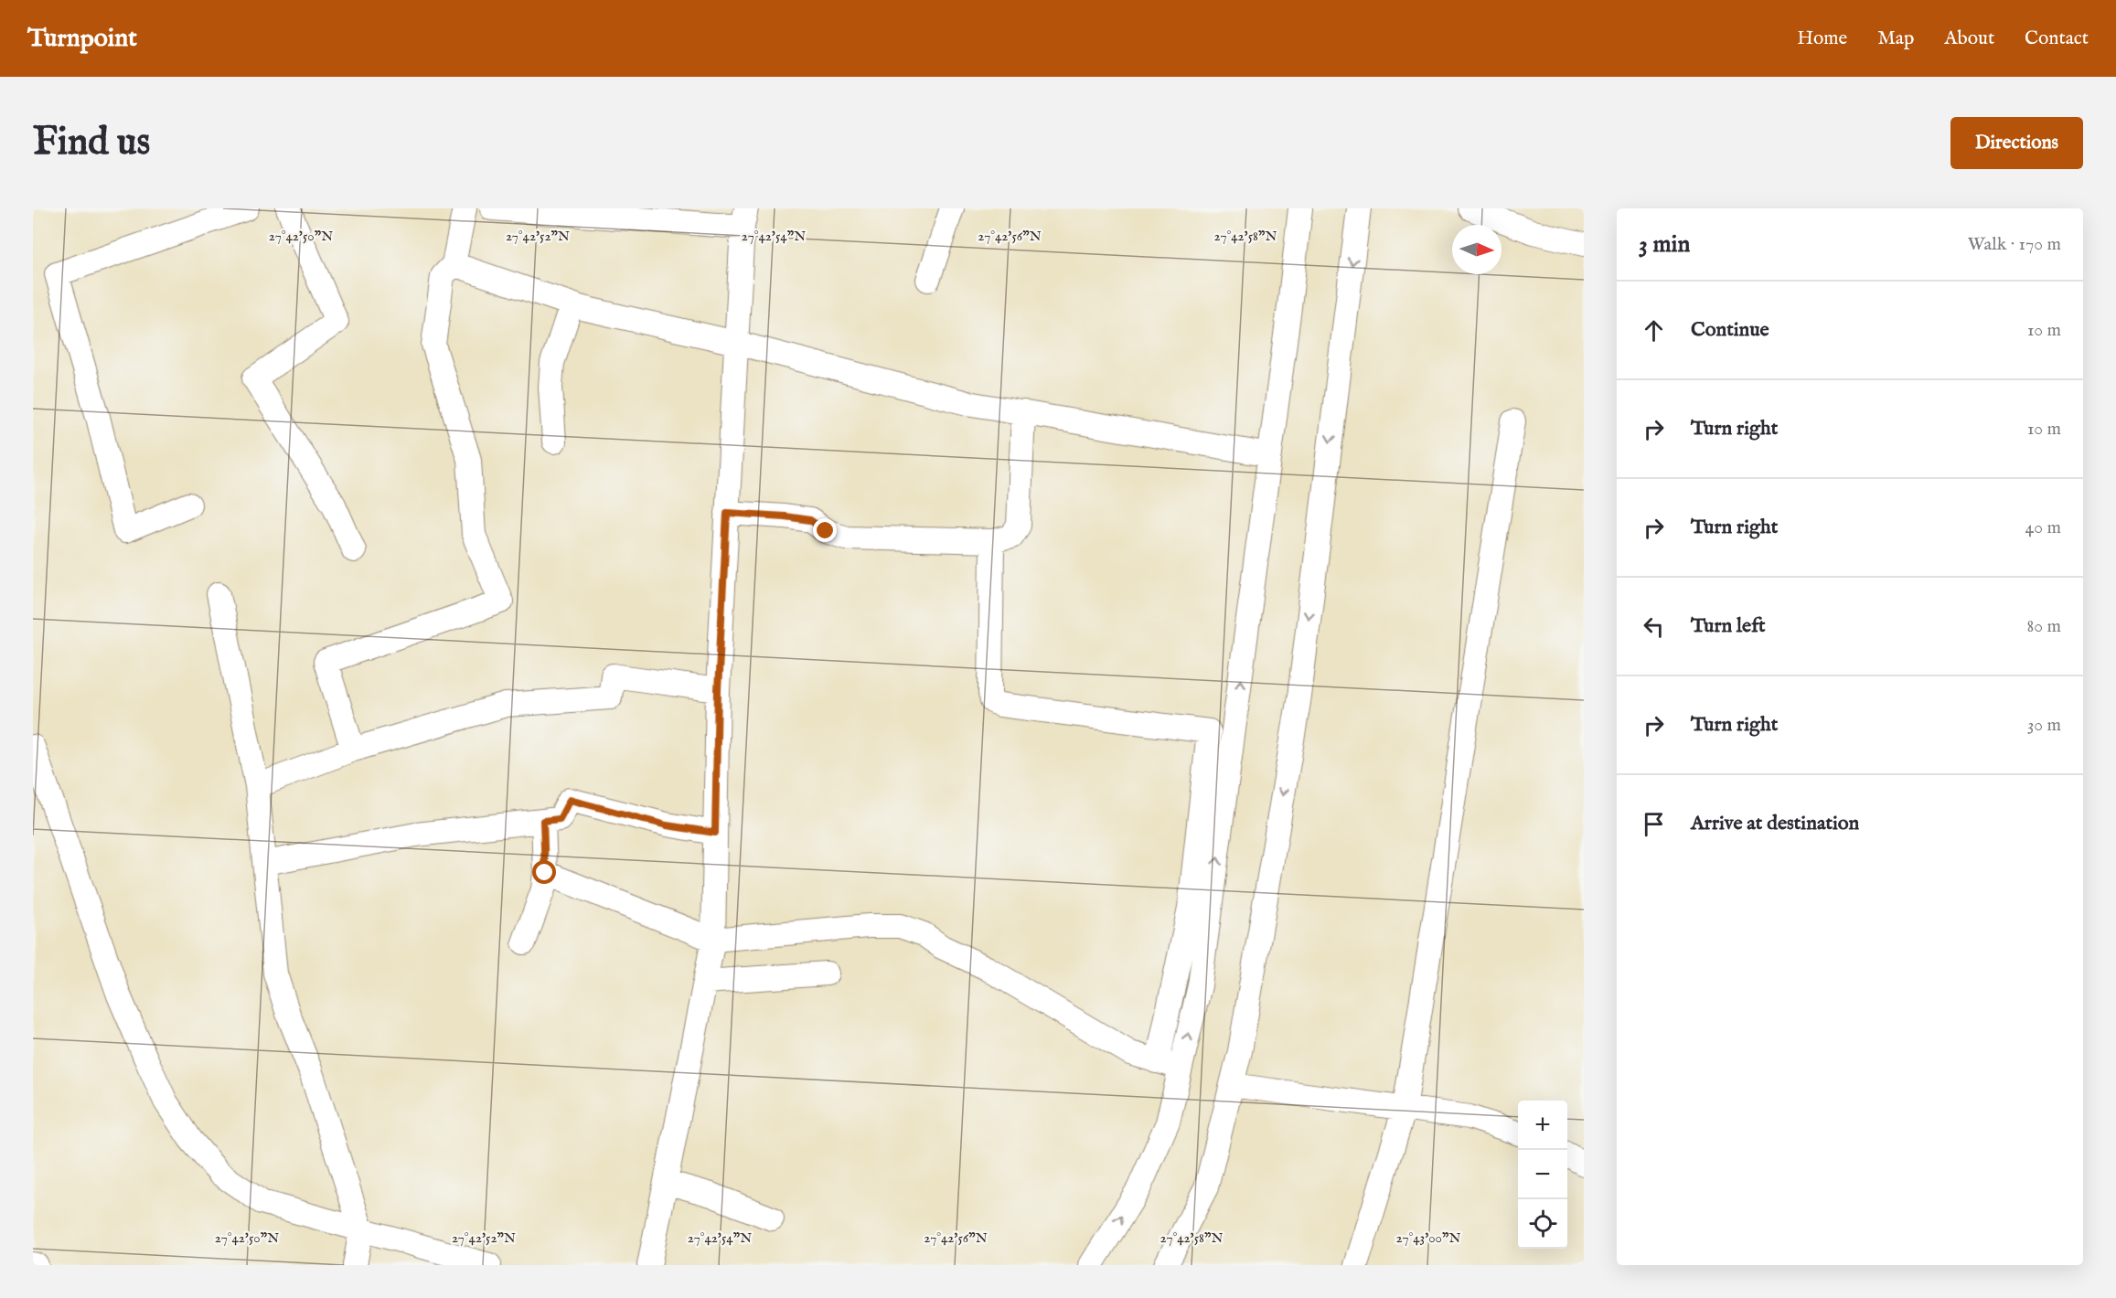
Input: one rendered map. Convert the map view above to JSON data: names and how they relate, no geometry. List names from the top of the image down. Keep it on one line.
{"north":"right","page":{"header":"Turnpoint","nav":["Home","Map","About","Contact"],"buttons":"Directions","title":"Find us","heading":["3 min","Walk · 170 m"],"list":[["Continue","10 m"],["Turn right","10 m"],["Turn right","40 m"],["Turn left","80 m"],["Turn right","30 m"],"Arrive at destination"],"map_buttons":["+","−"]},"coordinates":["27°42'50\"N","27°42'52\"N","27°42'54\"N","27°42'56\"N","27°42'58\"N","27°43'00\"N"]}
